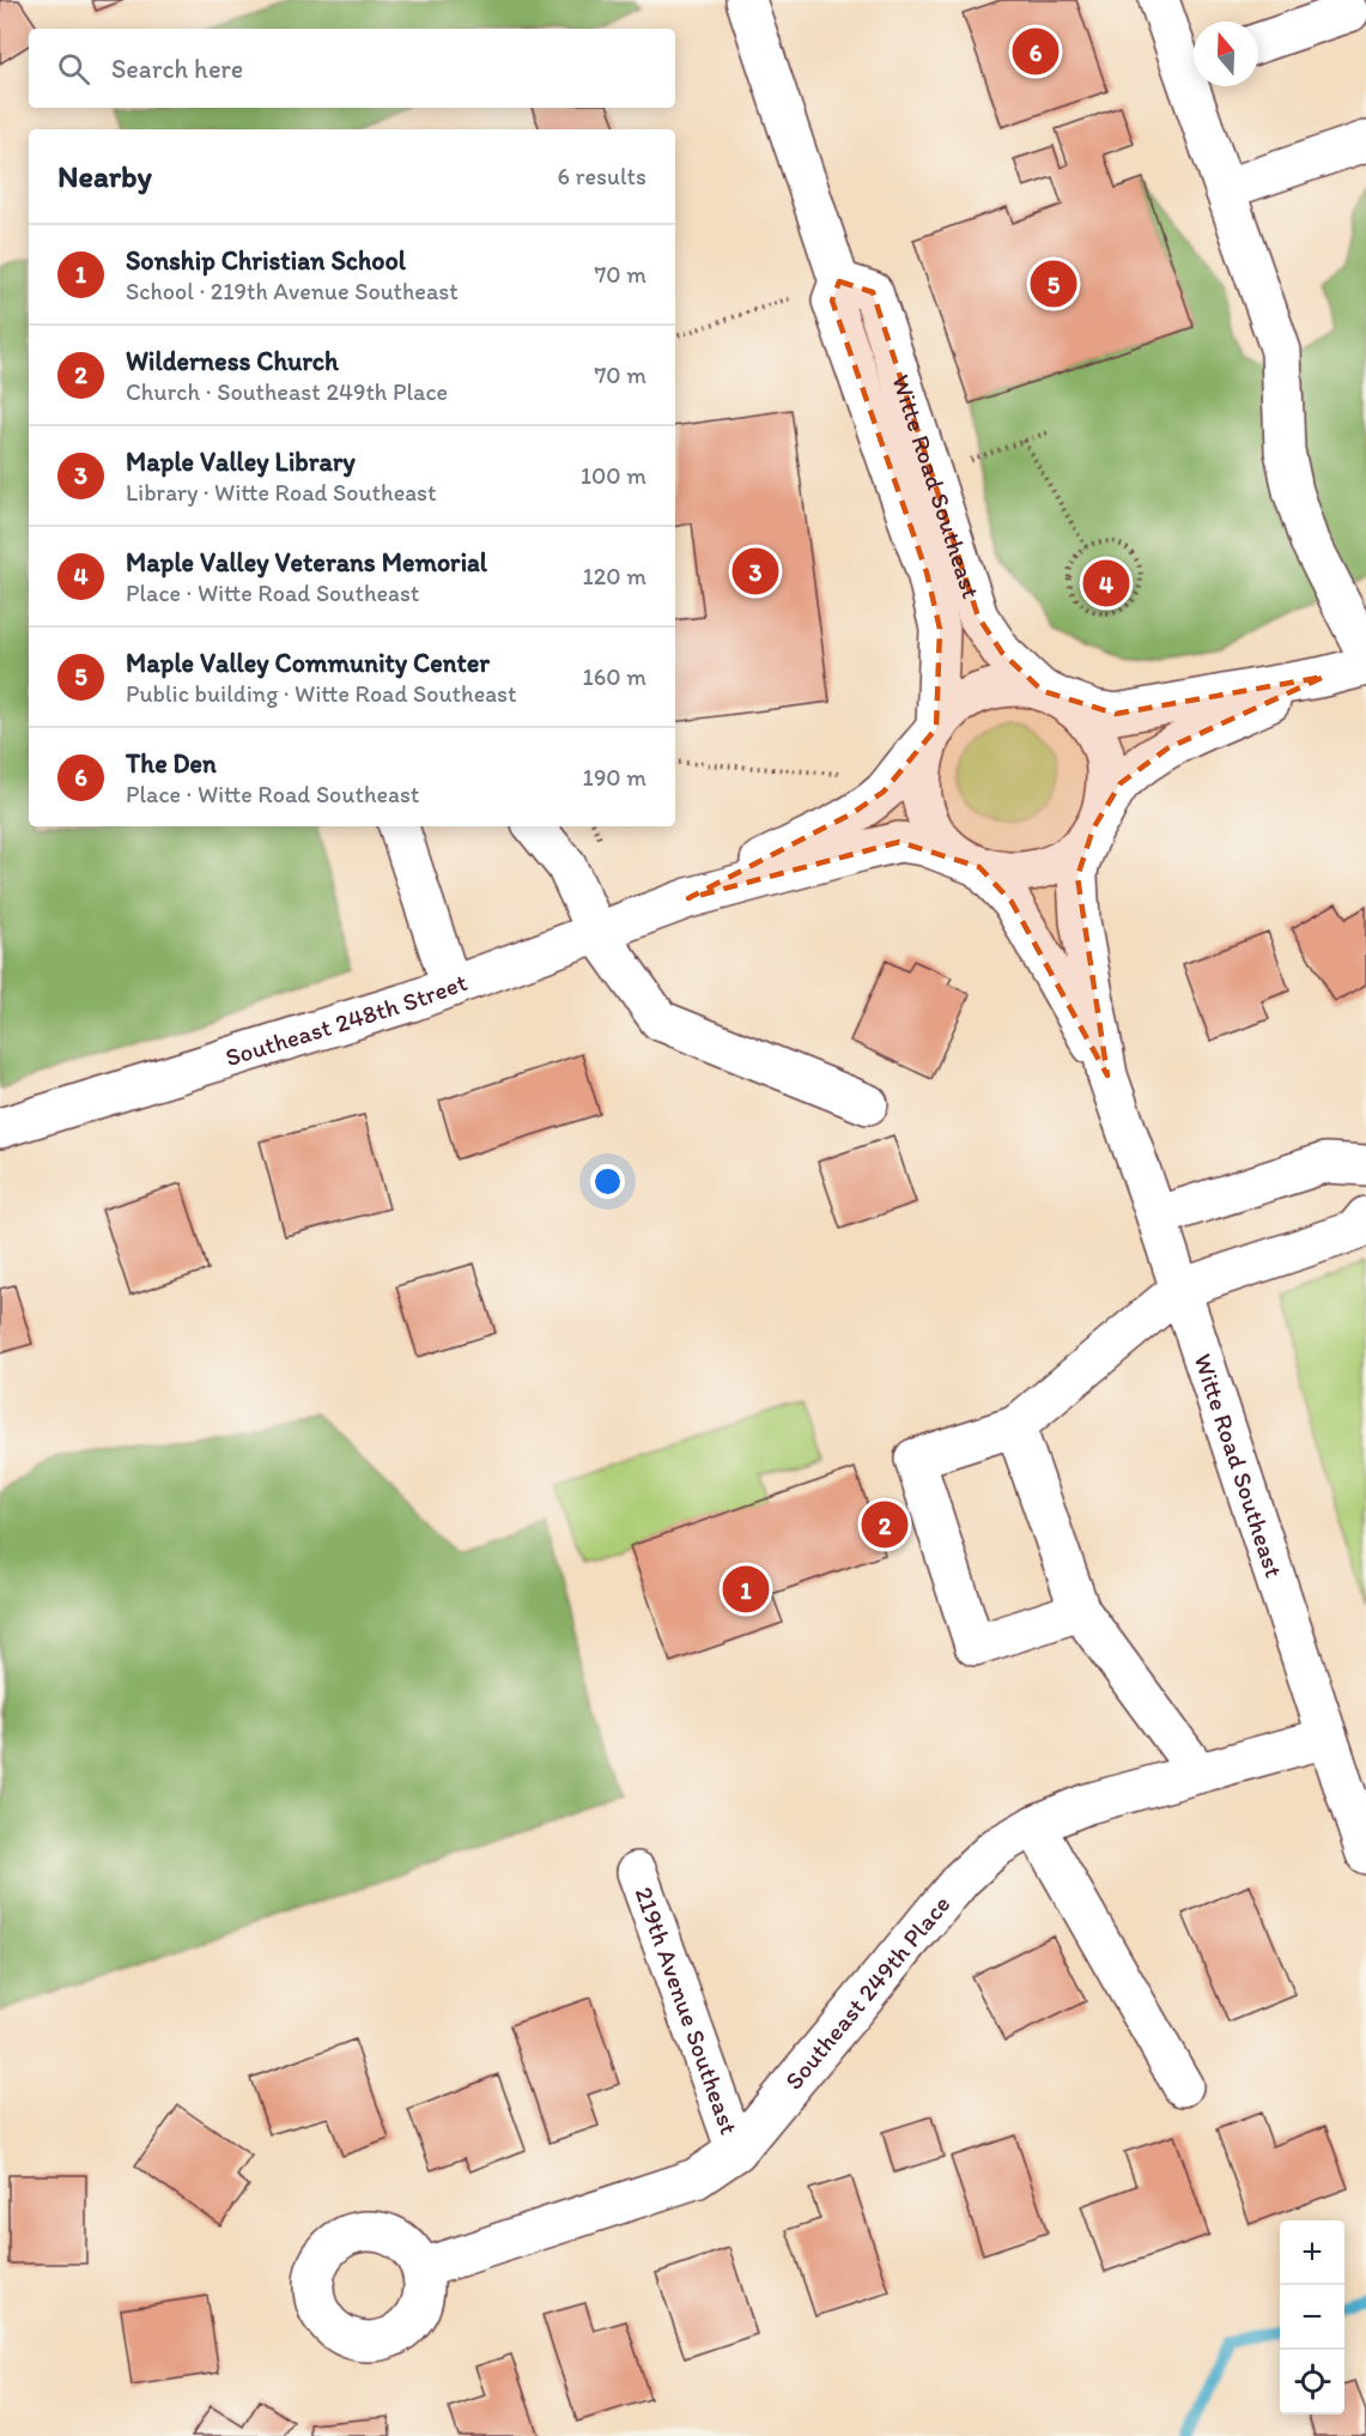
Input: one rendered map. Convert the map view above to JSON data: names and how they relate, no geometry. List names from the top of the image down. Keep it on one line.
{"streets":{"street":["Witte Road Southeast","Southeast 248th Street","Southeast 249th Place","219th Avenue Southeast"]},"crossings":[["Witte Road Southeast","Southeast 248th Street"],["Witte Road Southeast","Southeast 249th Place"],["Southeast 249th Place","219th Avenue Southeast"]],"north":"top","page":{"pins":["6","5","3","4","2","1"],"search":"Search here","heading":["Nearby","6 results"],"list":[{"mark":"1","name":"Sonship Christian School","note":"School · 219th Avenue Southeast","value":"70 m"},{"mark":"2","name":"Wilderness Church","note":"Church · Southeast 249th Place","value":"70 m"},{"mark":"3","name":"Maple Valley Library","note":"Library · Witte Road Southeast","value":"100 m"},{"mark":"4","name":"Maple Valley Veterans Memorial","note":"Place · Witte Road Southeast","value":"120 m"},{"mark":"5","name":"Maple Valley Community Center","note":"Public building · Witte Road Southeast","value":"160 m"},{"mark":"6","name":"The Den","note":"Place · Witte Road Southeast","value":"190 m"}],"map_buttons":["+","−"]}}
